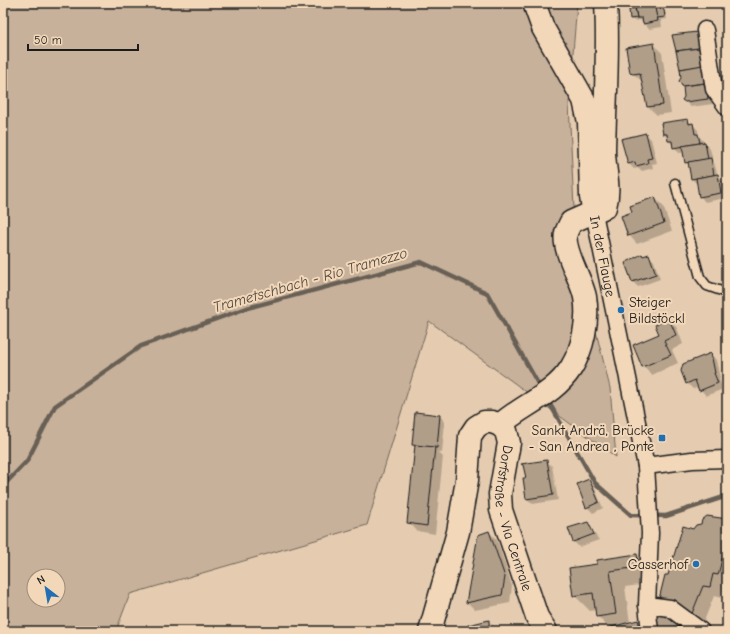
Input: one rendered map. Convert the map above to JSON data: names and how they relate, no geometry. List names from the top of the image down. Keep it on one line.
{"streets":{"street":["In der Flauge","Dorfstraße - Via Centrale"]},"water":["Trametschbach - Rio Tramezzo"],"places":{"other":["Steiger Bildstöckl","Gasserhof"],"transit":["Sankt Andrä, Brücke - San Andrea , Ponte"]},"scale_bar":"50 m","north":"top left"}
